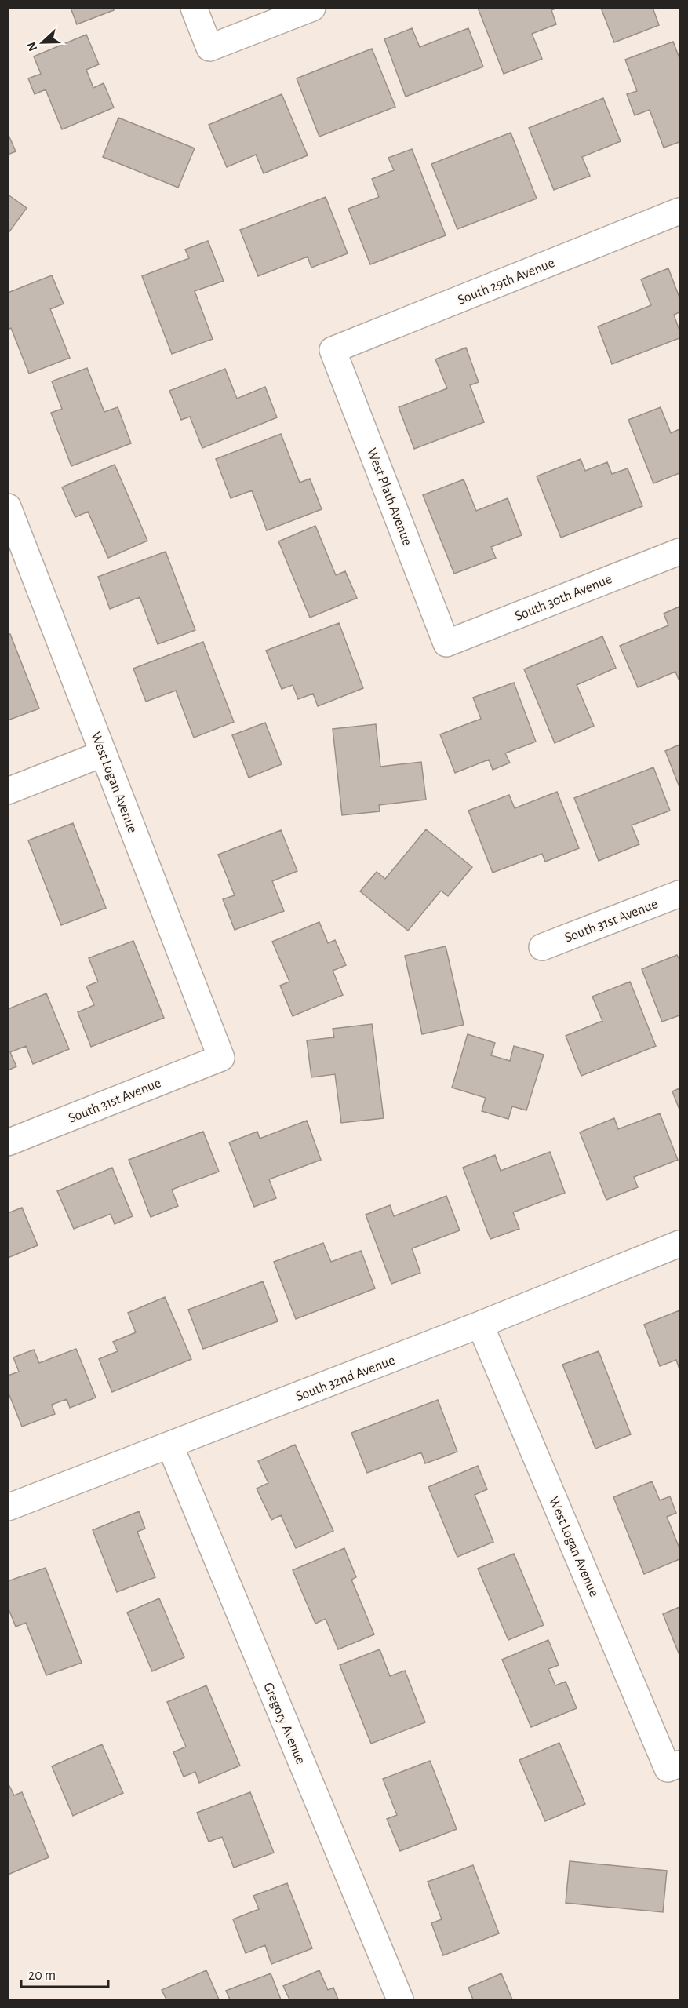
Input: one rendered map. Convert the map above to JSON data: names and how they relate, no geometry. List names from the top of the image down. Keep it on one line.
{"streets":{"street":["South 29th Avenue","West Plath Avenue","South 30th Avenue","West Logan Avenue","South 31st Avenue","South 32nd Avenue","Gregory Avenue"]},"crossings":[["South 29th Avenue","West Plath Avenue"],["West Plath Avenue","South 30th Avenue"],["West Logan Avenue","South 31st Avenue"],["West Logan Avenue","South 32nd Avenue"],["South 32nd Avenue","Gregory Avenue"]],"scale_bar":"20 m","north":"left"}
